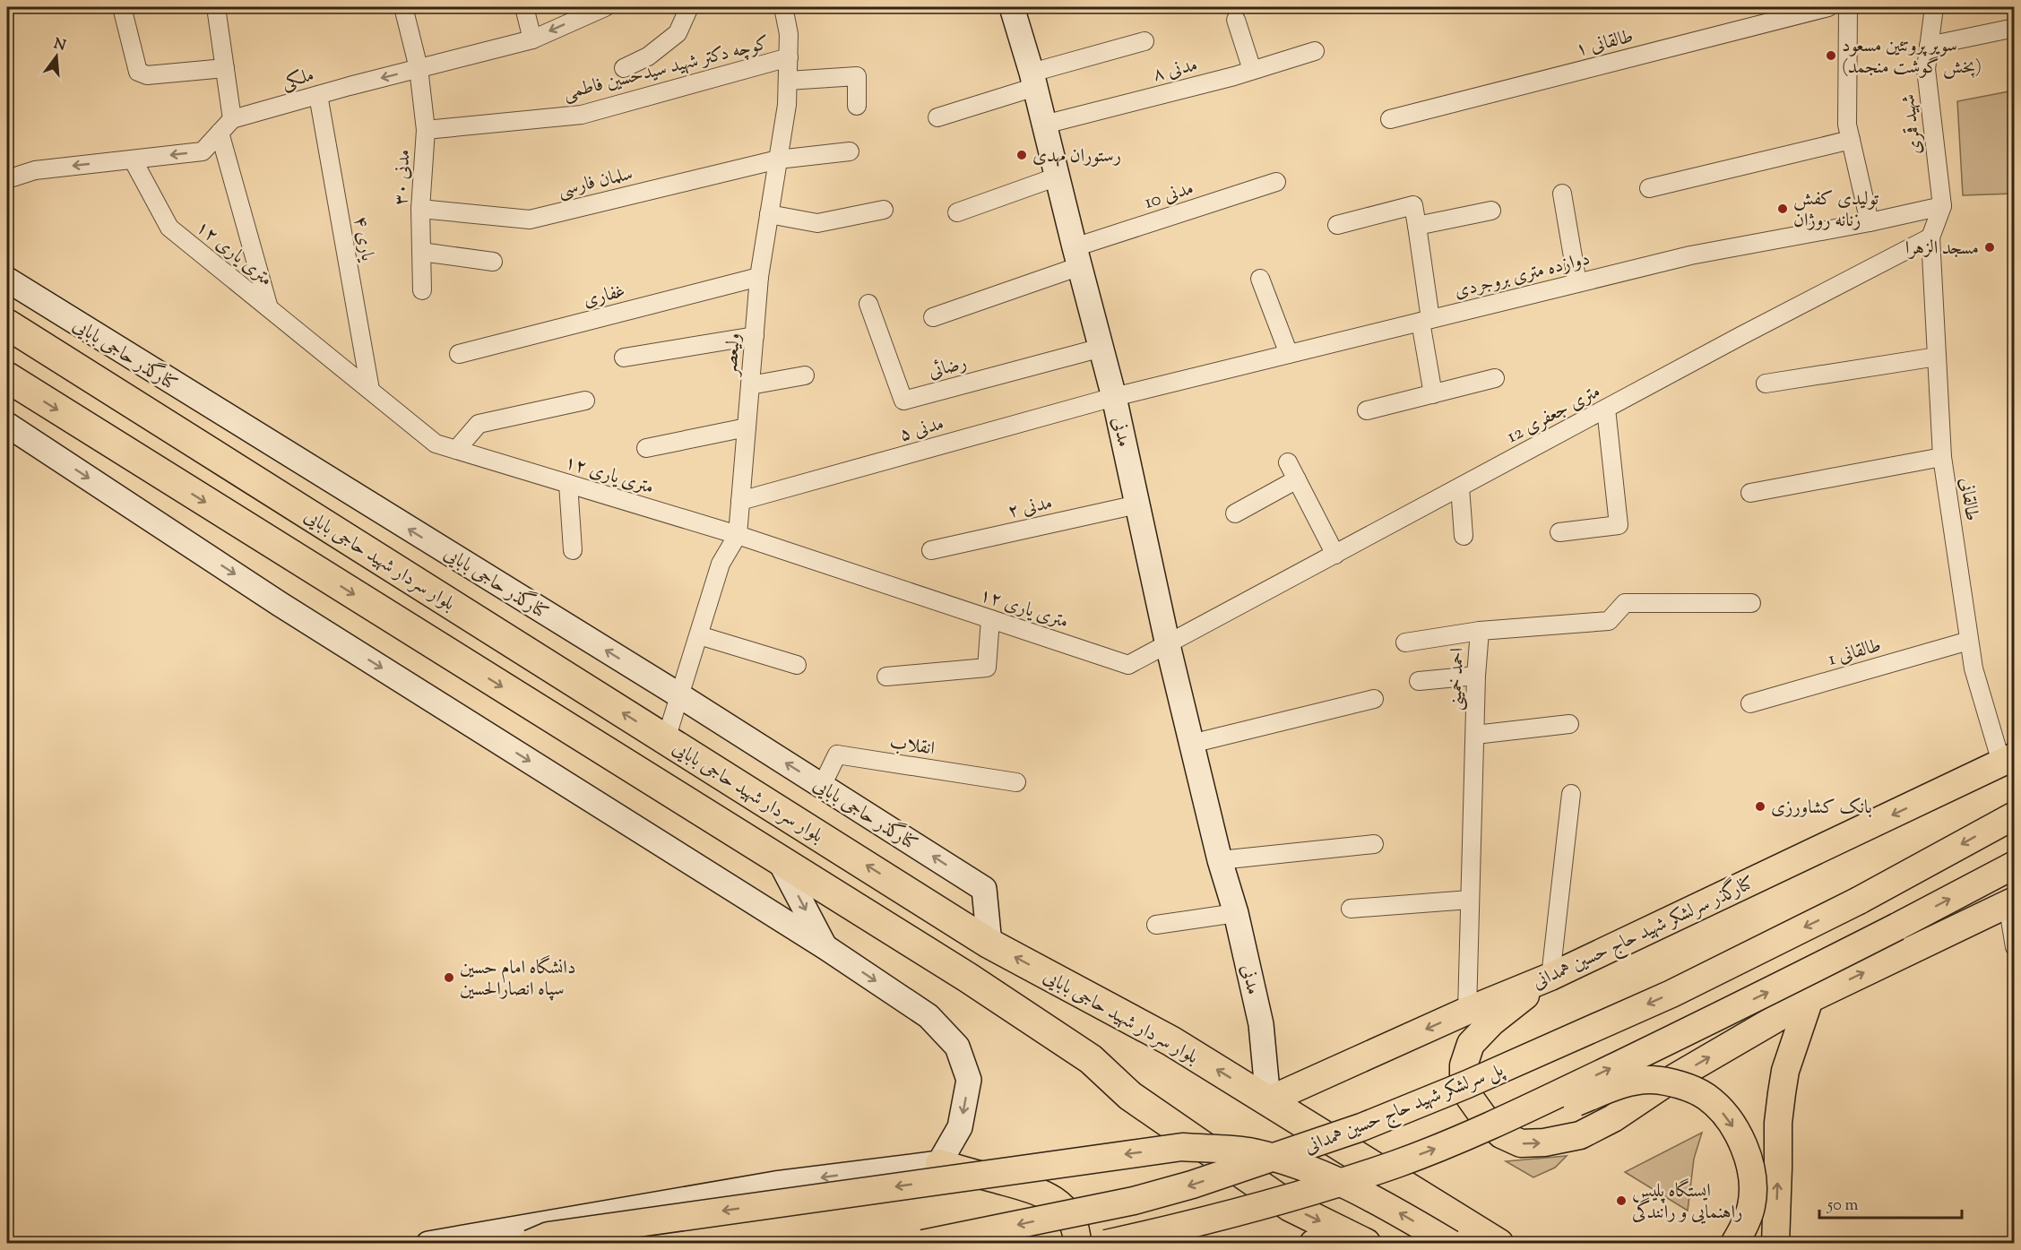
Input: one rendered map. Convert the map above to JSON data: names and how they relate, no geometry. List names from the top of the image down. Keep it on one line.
{"streets":{"highway":["بلوار سردار شهید حاجی بابایی"],"main road":["کنارگذر حاجی بابایی","مدنی","کنارگذر سرلشکر شهید حاج حسین همدانی","پل سرلشکر شهید حاج حسین همدانی"],"street":["طالقانی ۱","کوچه دکتر شهید سیدحسین فاطمی","مدنی ۸","ملکی","شهید قمری","مدنی ۳۰","سلمان فارسی","مدنی 10","یاری ۴","۱۲ متری یاری","دوازده متری بروجردی","غفاری","ولیعصر","رضائی","12 متری جعفری","مدنی ۵","طالقانی","مدنی ۲","طالقانی 1","احمد خمینی","انقلاب"]},"crossings":[["کوچه دکتر شهید سیدحسین فاطمی","مدنی ۳۰"],["کوچه دکتر شهید سیدحسین فاطمی","ولیعصر"],["مدنی ۸","مدنی"],["ملکی","مدنی ۳۰"],["ملکی","یاری ۴"],["شهید قمری","دوازده متری بروجردی"],["مدنی ۳۰","سلمان فارسی"],["سلمان فارسی","ولیعصر"],["مدنی 10","مدنی"],["یاری ۴","۱۲ متری یاری"],["۱۲ متری یاری","ولیعصر"],["۱۲ متری یاری","12 متری جعفری"],["۱۲ متری یاری","مدنی"],["دوازده متری بروجردی","مدنی ۵"],["دوازده متری بروجردی","مدنی"],["غفاری","ولیعصر"],["کنارگذر حاجی بابایی","ولیعصر"],["کنارگذر حاجی بابایی","بلوار سردار شهید حاجی بابایی"],["کنارگذر حاجی بابایی","انقلاب"],["ولیعصر","مدنی ۵"],["ولیعصر","بلوار سردار شهید حاجی بابایی"],["رضائی","مدنی"],["12 متری جعفری","مدنی"],["12 متری جعفری","طالقانی"],["مدنی ۵","مدنی"],["مدنی","مدنی ۲"],["مدنی","بلوار سردار شهید حاجی بابایی"],["مدنی","کنارگذر سرلشکر شهید حاج حسین همدانی"],["طالقانی","طالقانی 1"],["طالقانی","کنارگذر سرلشکر شهید حاج حسین همدانی"],["بلوار سردار شهید حاجی بابایی","کنارگذر سرلشکر شهید حاج حسین همدانی"],["احمد خمینی","کنارگذر سرلشکر شهید حاج حسین همدانی"]],"one_way":["ملکی"],"places":["سوپر پروتئین مسعود (پخش گوشت منجمد)","رستوران مهدی","تولیدی کفش زنانه روژان","مسجد الزهرا","بانک کشاورزی","دانشگاه امام حسین سپاه انصارالحسین","ایستگاه پلیس راهنمایی و رانندگی"],"scale_bar":"50 m","north":"top"}
